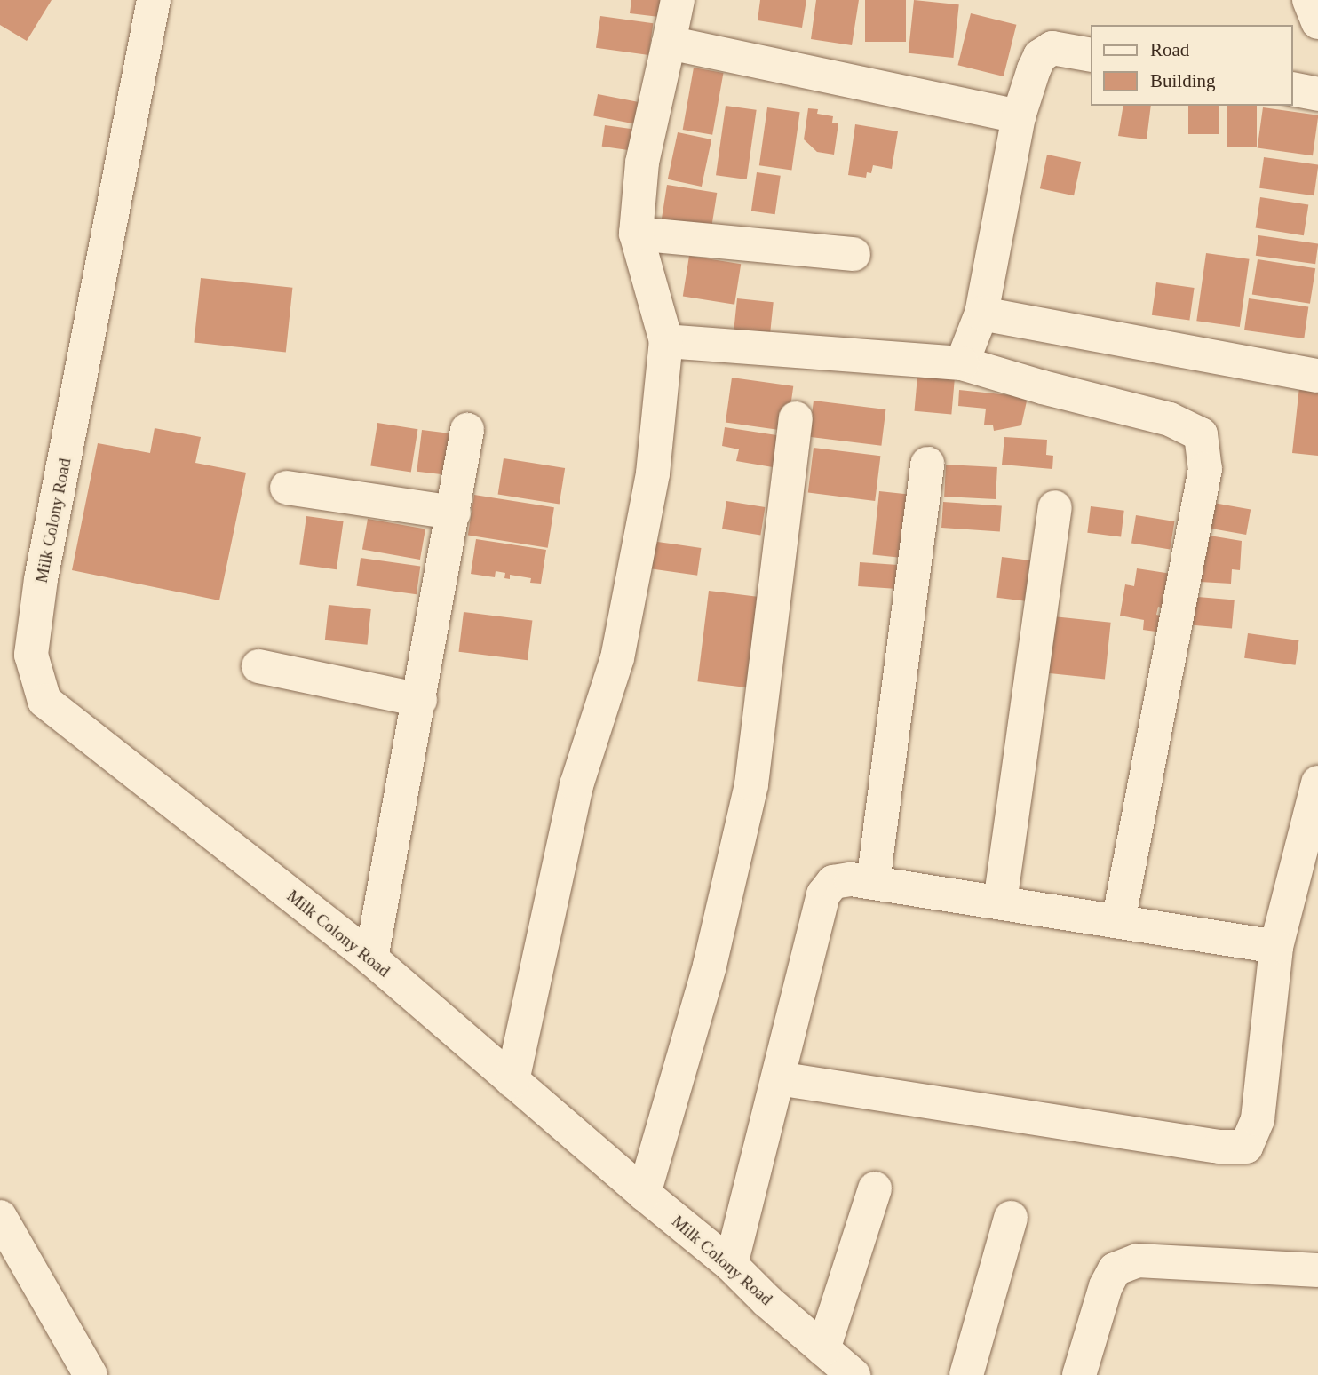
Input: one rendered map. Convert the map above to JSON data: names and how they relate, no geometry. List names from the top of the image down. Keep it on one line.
{"streets":{"street":["Milk Colony Road"]},"legend":["Road","Building"]}
